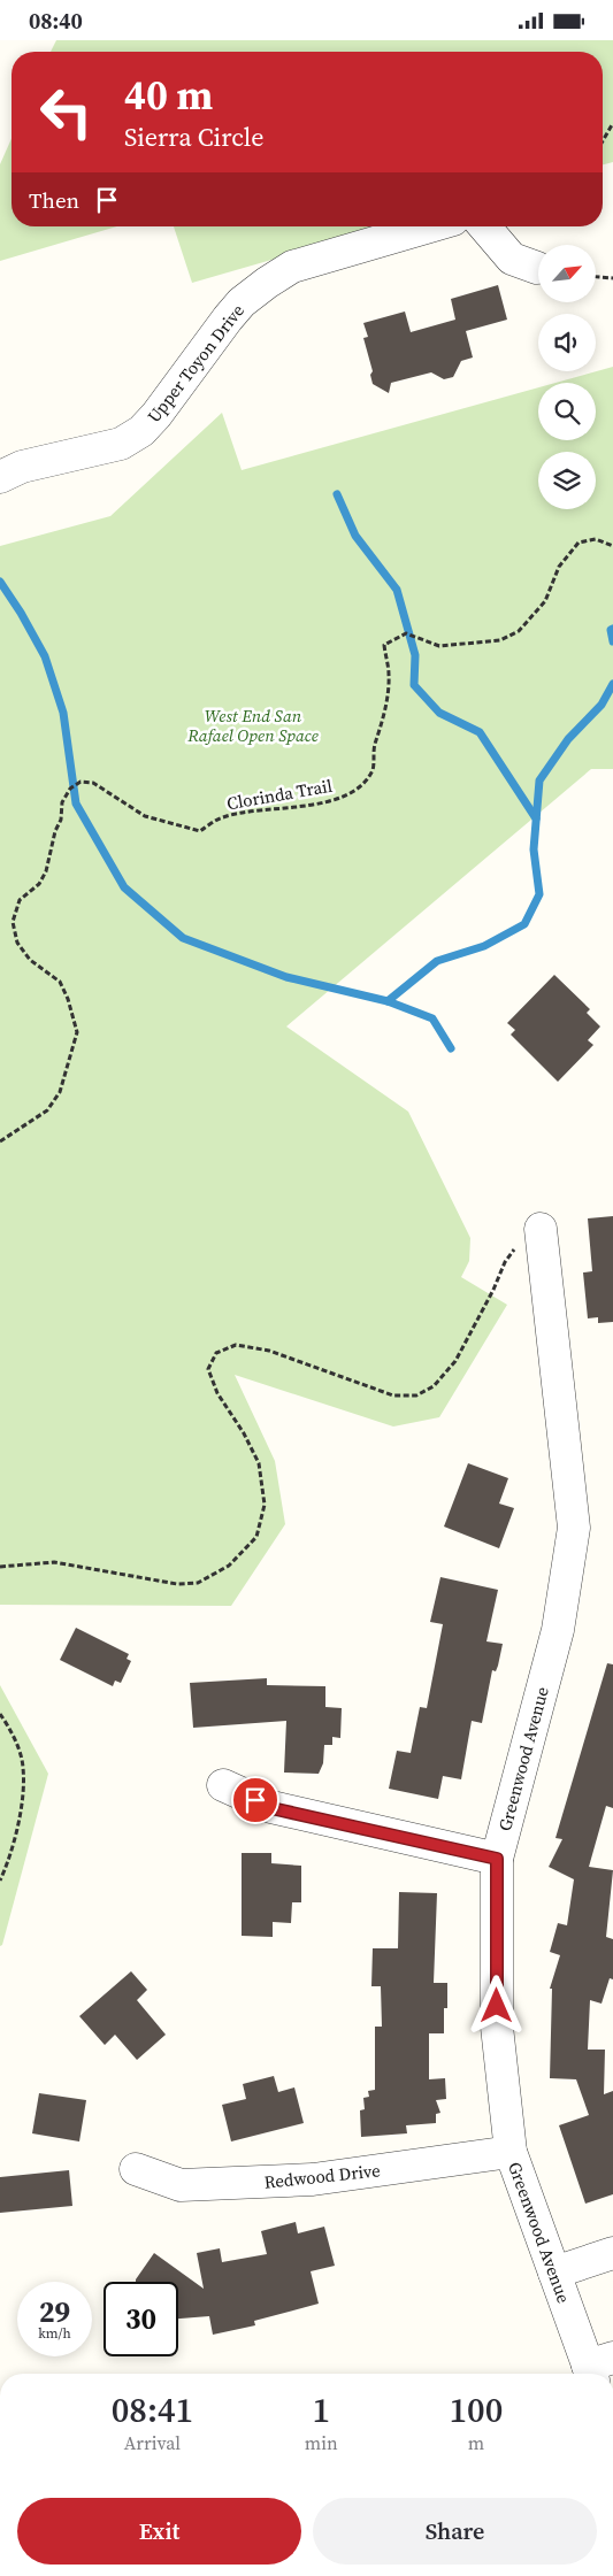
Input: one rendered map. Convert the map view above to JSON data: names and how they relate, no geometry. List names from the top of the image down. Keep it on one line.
{"streets":{"street":["Upper Toyon Drive","Greenwood Avenue","Redwood Drive"],"path":["Clorinda Trail"]},"crossings":[["Greenwood Avenue","Redwood Drive"]],"parks":["West End San Rafael Open Space"],"north":"top right","page":{"status":"08:40","turn":["40 m","Sierra Circle"],"then":"Then","speed":"29 km/h","limit":"30","eta":["08:41","Arrival","1","min","100","m"],"buttons":["Exit","Share"]}}
